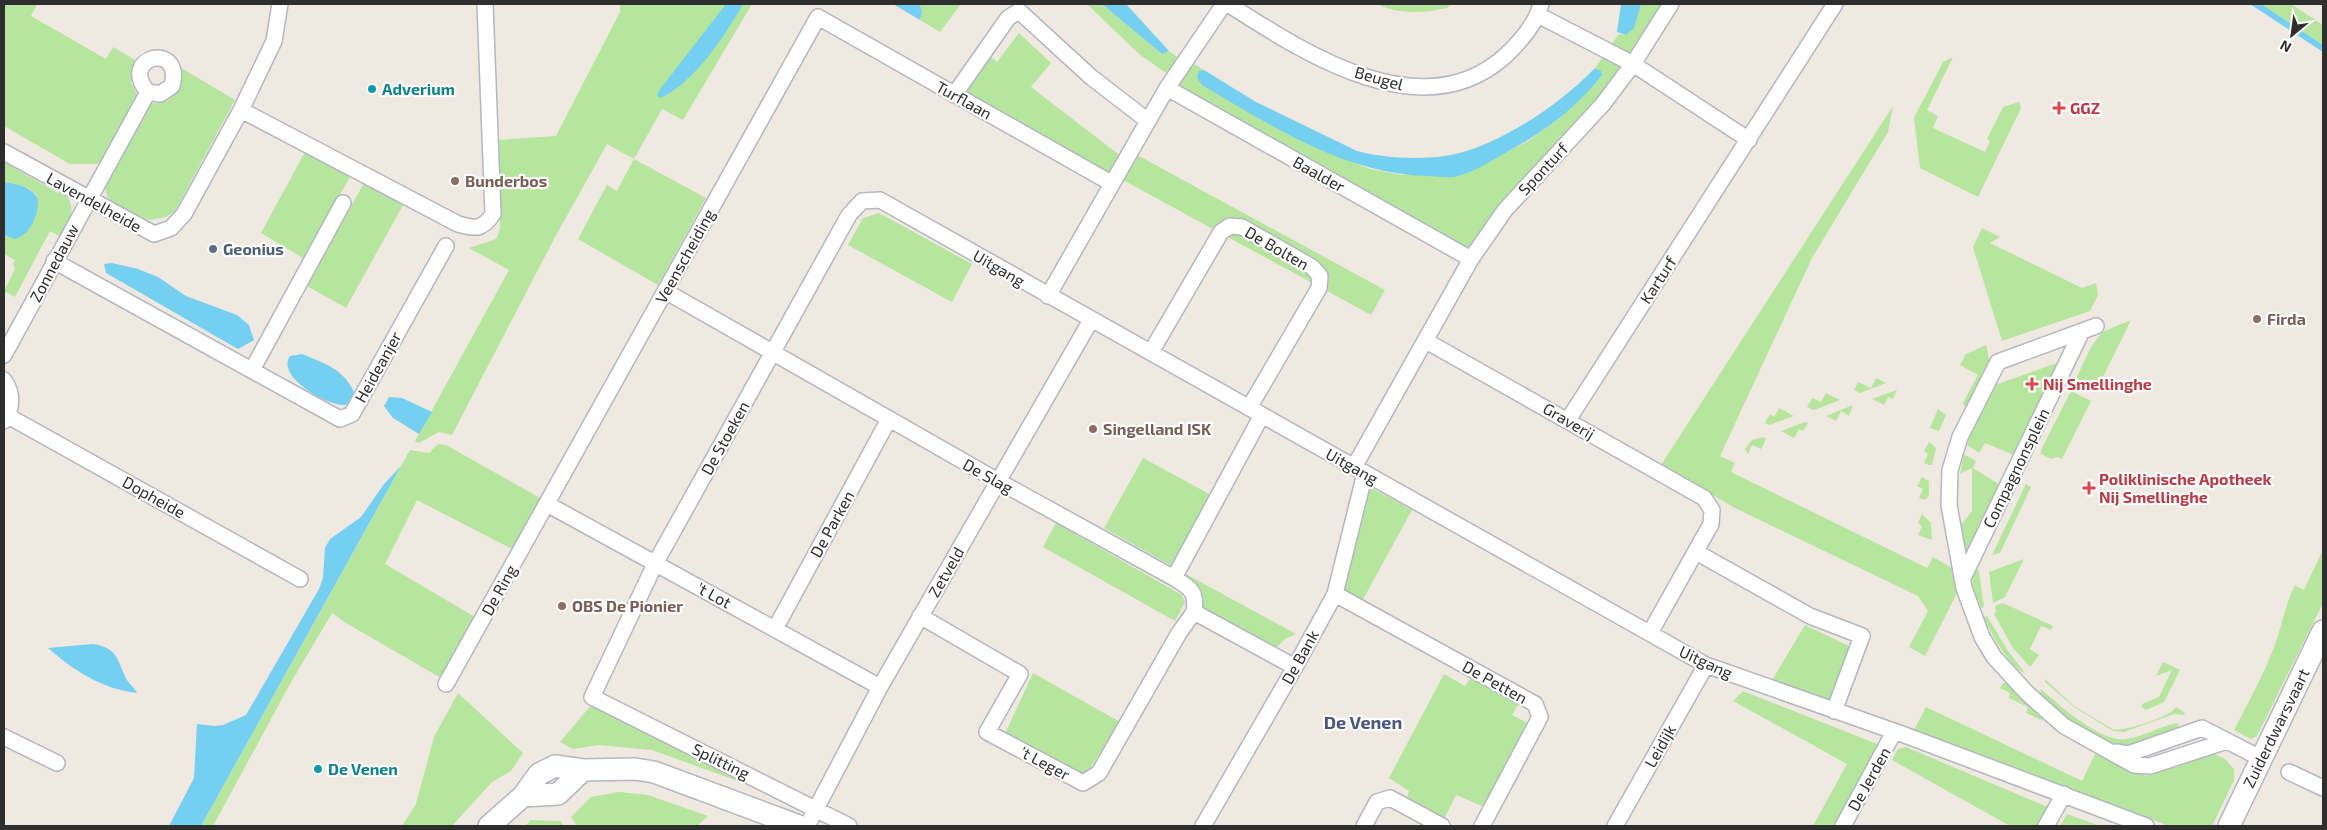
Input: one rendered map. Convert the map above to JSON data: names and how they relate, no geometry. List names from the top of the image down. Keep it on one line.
{"streets":{"main road":["Zuiderdwarsvaart","Splitting"],"street":["Beugel","Turflaan","Sponturf","Baalder","Lavendelheide","De Bolten","Veenscheiding","Zonnedauw","Uitgang","Karturf","Heideanjer","Graverij","De Stoeken","Compagnonsplein","De Slag","Dopheide","De Parken","Zetveld","De Ring","'t Lot","De Bank","De Petten","Leidijk","'t Leger","De Jerden"]},"crossings":[["Turflaan","Veenscheiding"],["Sponturf","Baalder"],["Sponturf","Graverij"],["Lavendelheide","Zonnedauw"],["De Bolten","Uitgang"],["Veenscheiding","De Slag"],["Veenscheiding","De Ring"],["Veenscheiding","'t Lot"],["Zonnedauw","Heideanjer"],["Uitgang","Graverij"],["Uitgang","De Stoeken"],["Uitgang","Zetveld"],["Uitgang","De Bank"],["Uitgang","Leidijk"],["Uitgang","De Jerden"],["Karturf","Graverij"],["De Stoeken","De Slag"],["De Stoeken","'t Lot"],["De Stoeken","Splitting"],["De Slag","De Parken"],["De Slag","Zetveld"],["De Slag","'t Leger"],["De Parken","'t Lot"],["Zetveld","'t Lot"],["Zetveld","Splitting"],["Zetveld","'t Leger"],["De Ring","'t Lot"],["De Bank","De Petten"]],"districts":["De Venen"],"places":{"other":["Adverium","Bunderbos","Geonius","Firda","Singelland ISK","OBS De Pionier","De Venen"],"health":["GGZ","Nij Smellinghe","Poliklinische Apotheek Nij Smellinghe"]},"north":"bottom left"}
